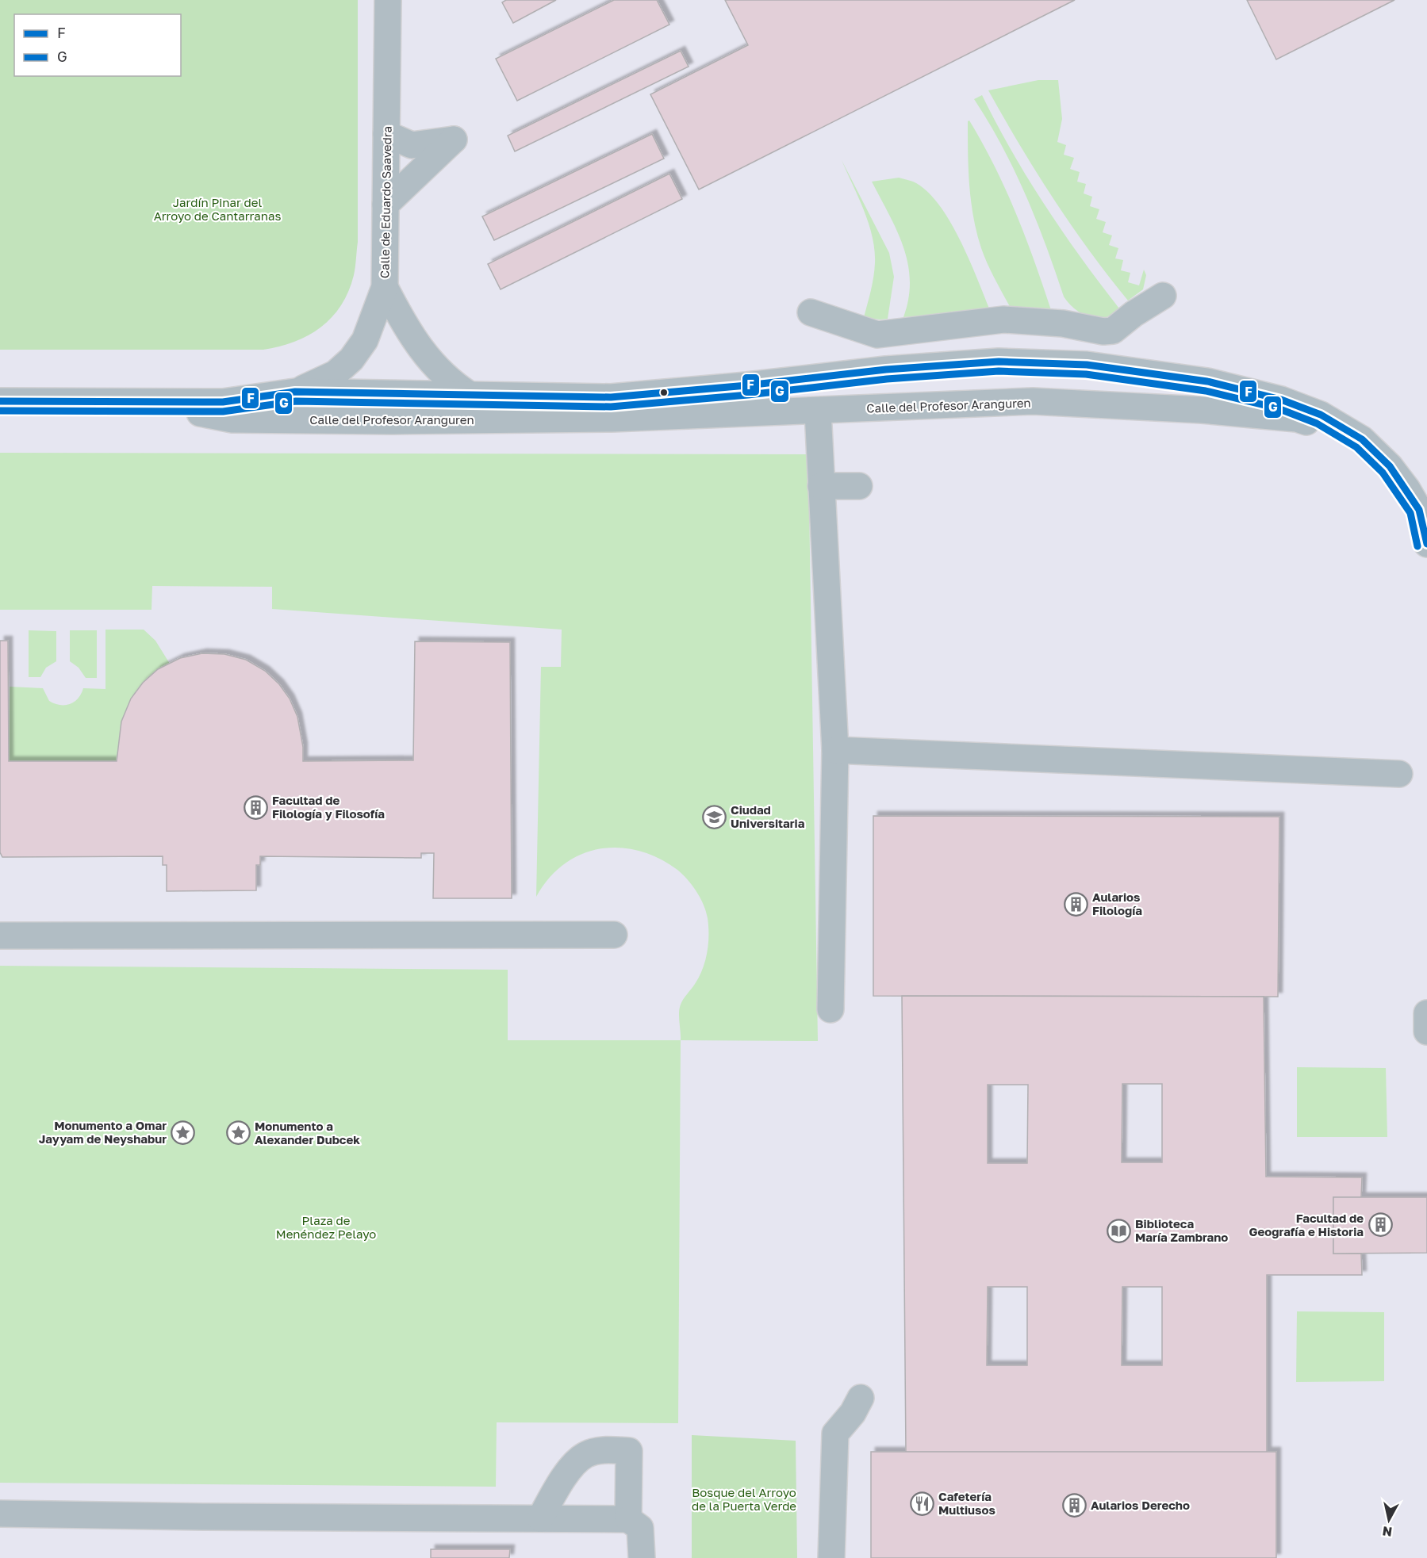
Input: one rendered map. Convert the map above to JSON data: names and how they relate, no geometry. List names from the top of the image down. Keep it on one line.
{"streets":{"street":["Calle de Eduardo Saavedra","Calle del Profesor Aranguren"]},"crossings":[["Calle de Eduardo Saavedra","Calle del Profesor Aranguren"]],"parks":["Jardín Pinar del Arroyo de Cantarranas","Plaza de Menéndez Pelayo","Bosque del Arroyo de la Puerta Verde"],"places":{"building":["Facultad de Filología y Filosofía","Aularios Filología","Facultad de Geografía e Historia","Aularios Derecho"],"school or university":["Ciudad Universitaria"],"place":["Monumento a Omar Jayyam de Neyshabur","Monumento a Alexander Dubcek"],"library":["Biblioteca María Zambrano"],"restaurant":["Cafetería Multiusos"]},"lines":["transit line F","transit line G"],"legend":["F","G"],"north":"bottom"}
